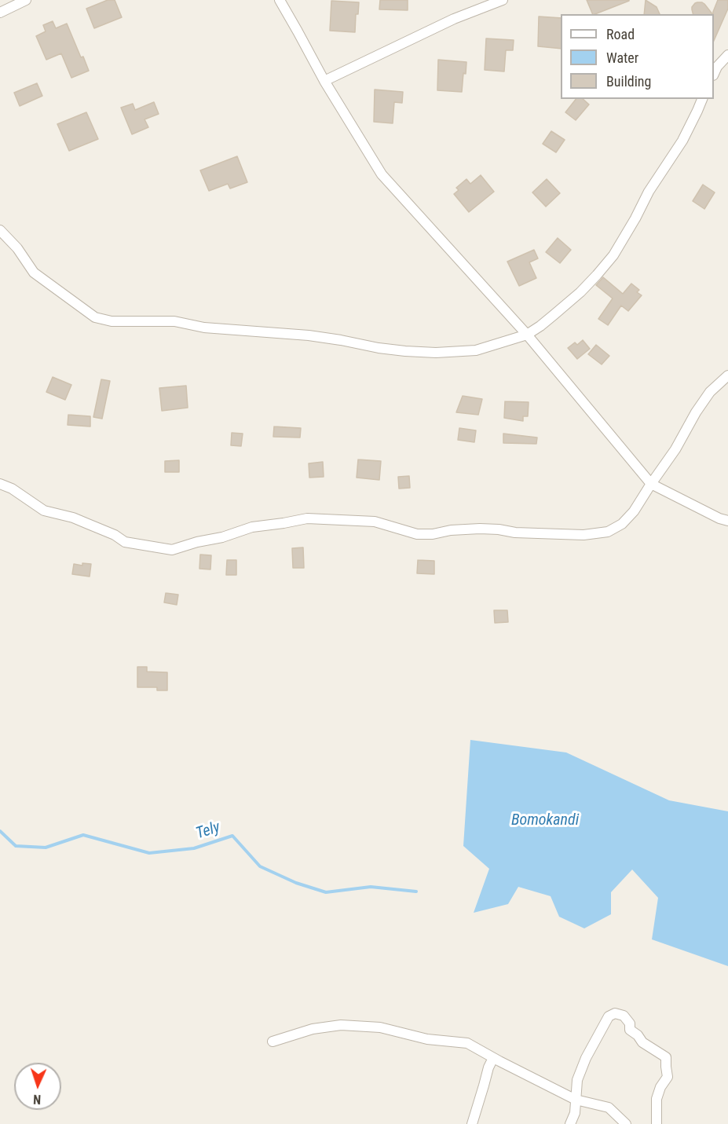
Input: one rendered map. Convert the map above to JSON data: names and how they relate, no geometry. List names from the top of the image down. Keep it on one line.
{"water":["Bomokandi","Tely"],"legend":["Road","Water","Building"],"north":"bottom"}
